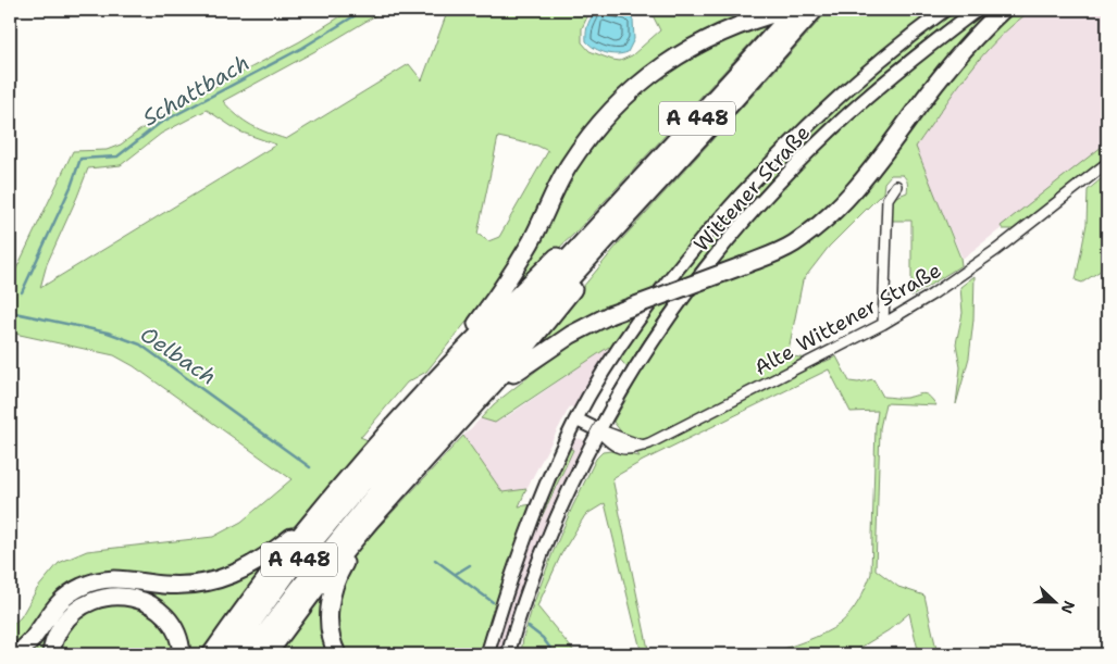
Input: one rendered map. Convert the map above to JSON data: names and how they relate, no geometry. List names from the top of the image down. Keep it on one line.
{"streets":{"highway":["A 448"],"main road":["Wittener Straße"],"street":["Alte Wittener Straße"]},"crossings":[["Wittener Straße","Alte Wittener Straße"]],"water":["Schattbach","Oelbach"],"north":"right"}
